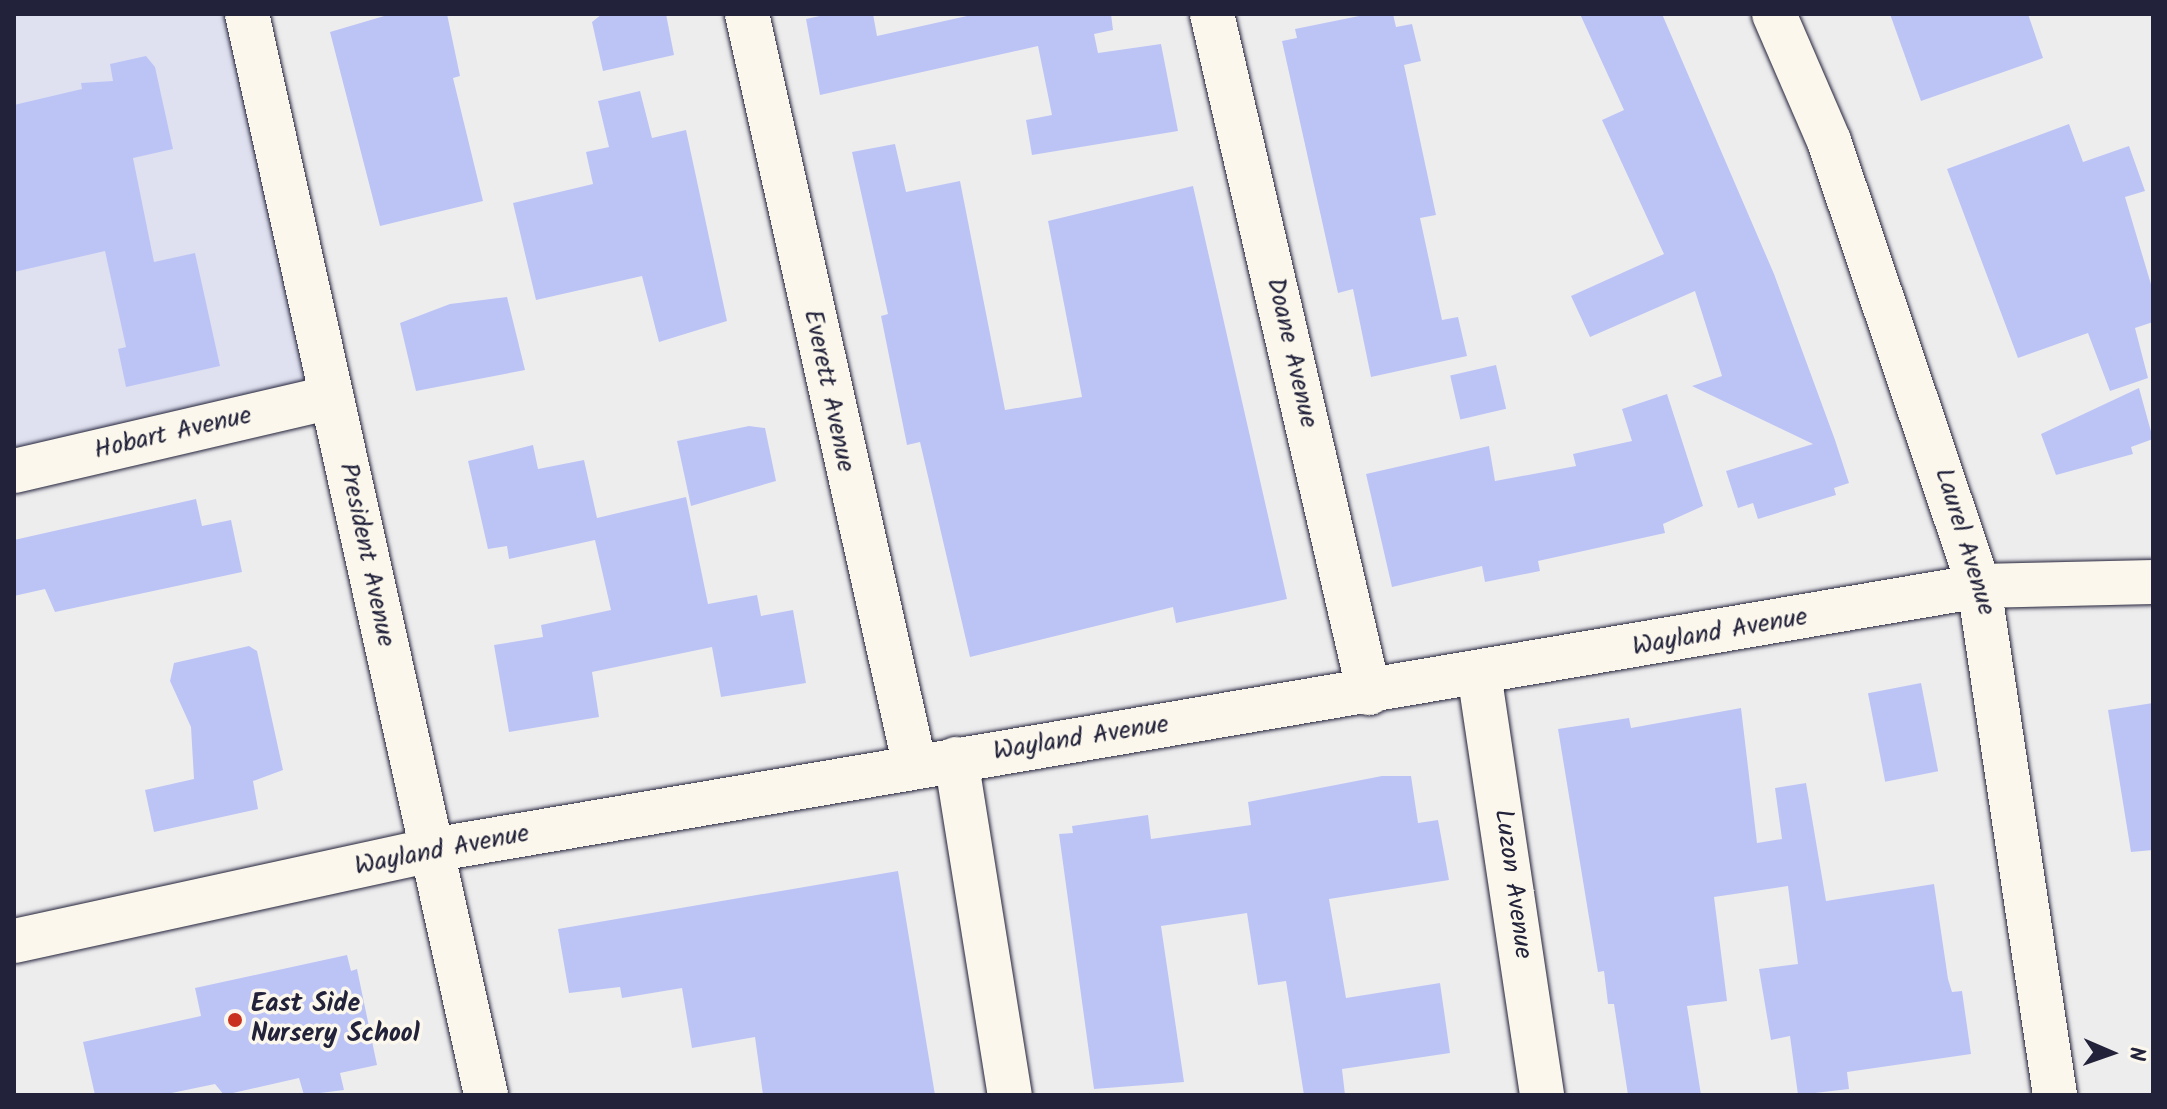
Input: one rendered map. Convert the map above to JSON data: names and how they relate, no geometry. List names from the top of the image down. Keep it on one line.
{"streets":{"street":["Doane Avenue","Everett Avenue","Hobart Avenue","Laurel Avenue","President Avenue","Wayland Avenue","Luzon Avenue"]},"crossings":[["Doane Avenue","Wayland Avenue"],["Everett Avenue","Wayland Avenue"],["Hobart Avenue","President Avenue"],["Laurel Avenue","Wayland Avenue"],["President Avenue","Wayland Avenue"],["Wayland Avenue","Luzon Avenue"]],"places":["East Side Nursery School"],"north":"right"}
